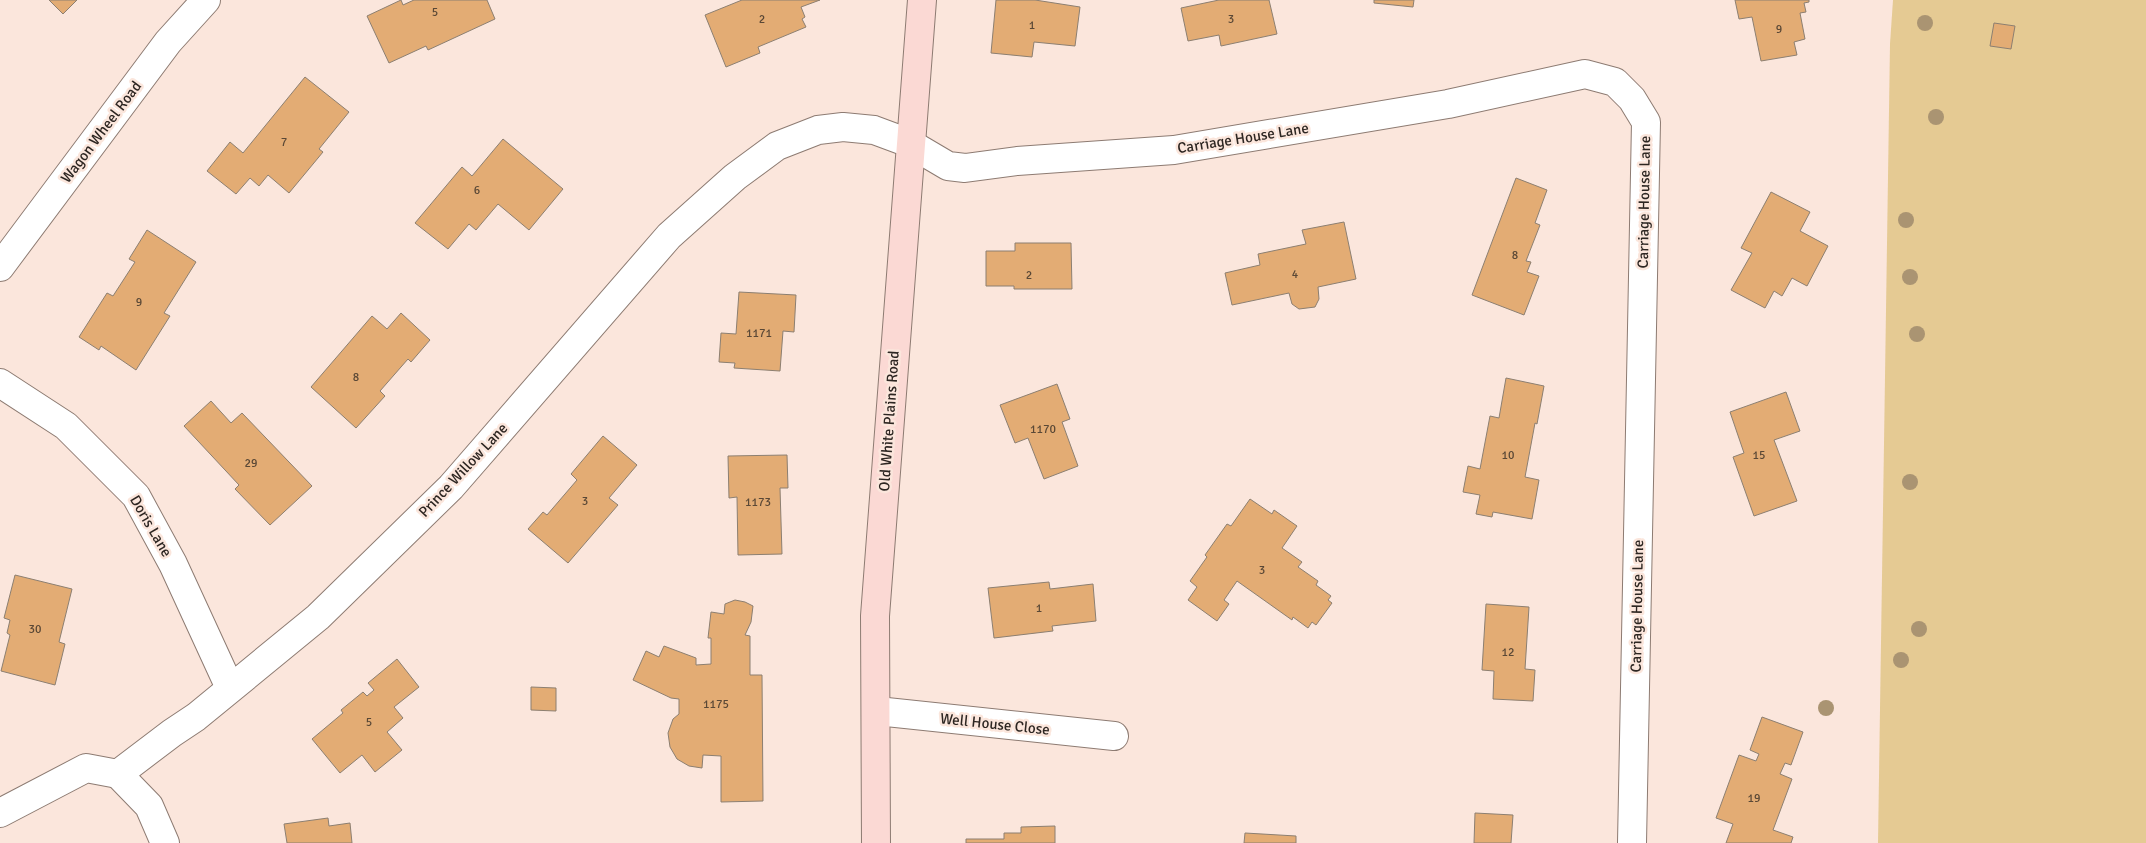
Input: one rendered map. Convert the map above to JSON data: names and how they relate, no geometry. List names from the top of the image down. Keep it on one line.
{"streets":{"street":["Wagon Wheel Road","Carriage House Lane","Old White Plains Road","Prince Willow Lane","Doris Lane","Well House Close"]},"crossings":[["Carriage House Lane","Old White Plains Road"],["Carriage House Lane","Prince Willow Lane"],["Old White Plains Road","Prince Willow Lane"],["Old White Plains Road","Well House Close"],["Prince Willow Lane","Doris Lane"]],"house_numbers":["5","2","3","1","9","7","6","8","4","2","9","1171","8","1170","10","15","29","3","1173","3","1","30","12","1175","5","19"]}
